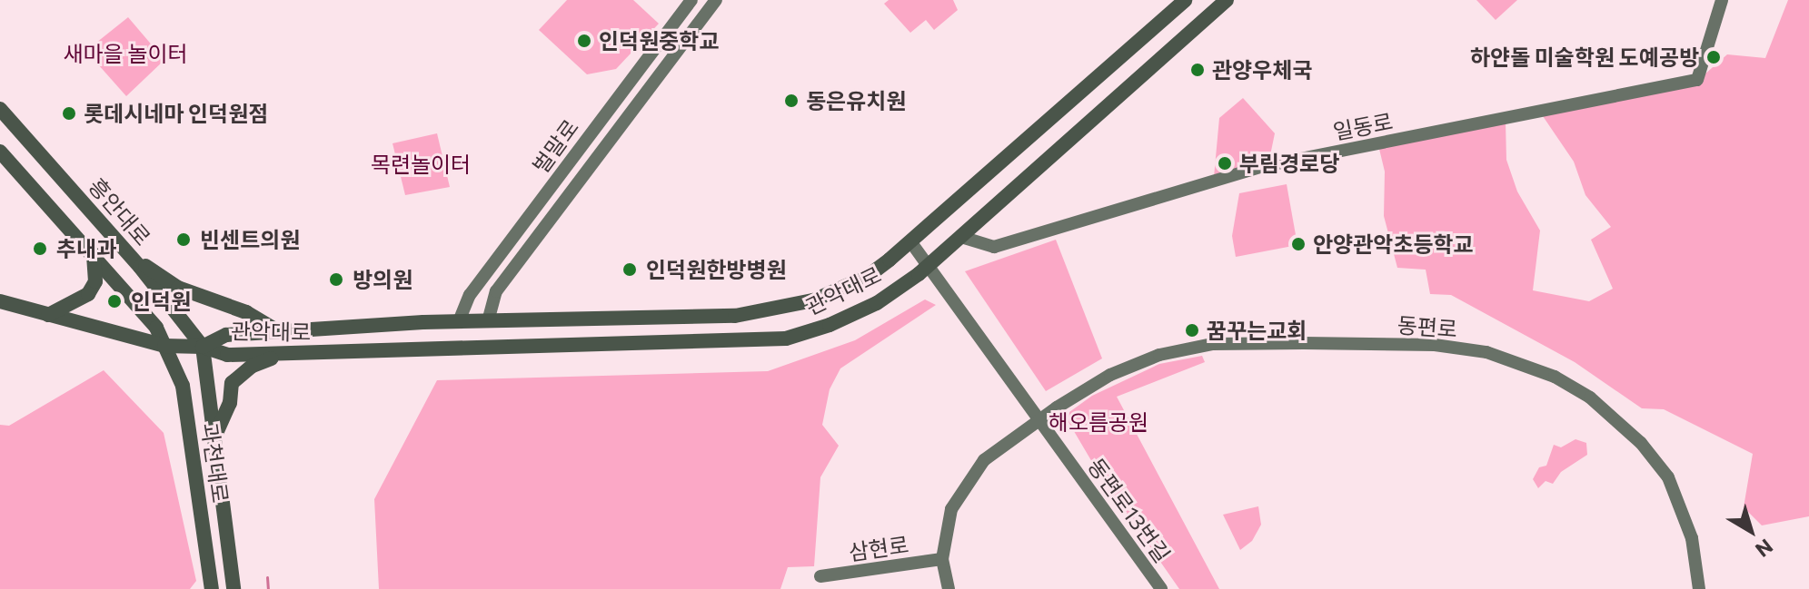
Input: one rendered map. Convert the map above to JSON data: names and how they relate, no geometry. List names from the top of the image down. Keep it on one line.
{"streets":{"main road":["흥안대로","관악대로","과천대로"],"street":["일동로","벌말로","동편로","동편로13번길","삼현로"]},"crossings":[["일동로","관악대로"],["벌말로","관악대로"],["흥안대로","관악대로"],["흥안대로","과천대로"],["관악대로","과천대로"],["동편로","동편로13번길"],["동편로","삼현로"]],"parks":["새마을 놀이터","목련놀이터","해오름공원"],"places":["인덕원중학교","하얀돌 미술학원 도예공방","관양우체국","동은유치원","롯데시네마 인덕원점","부림경로당","빈센트의원","안양관악초등학교","추내과","인덕원한방병원","방의원","인덕원","꿈꾸는교회"],"north":"bottom right"}
